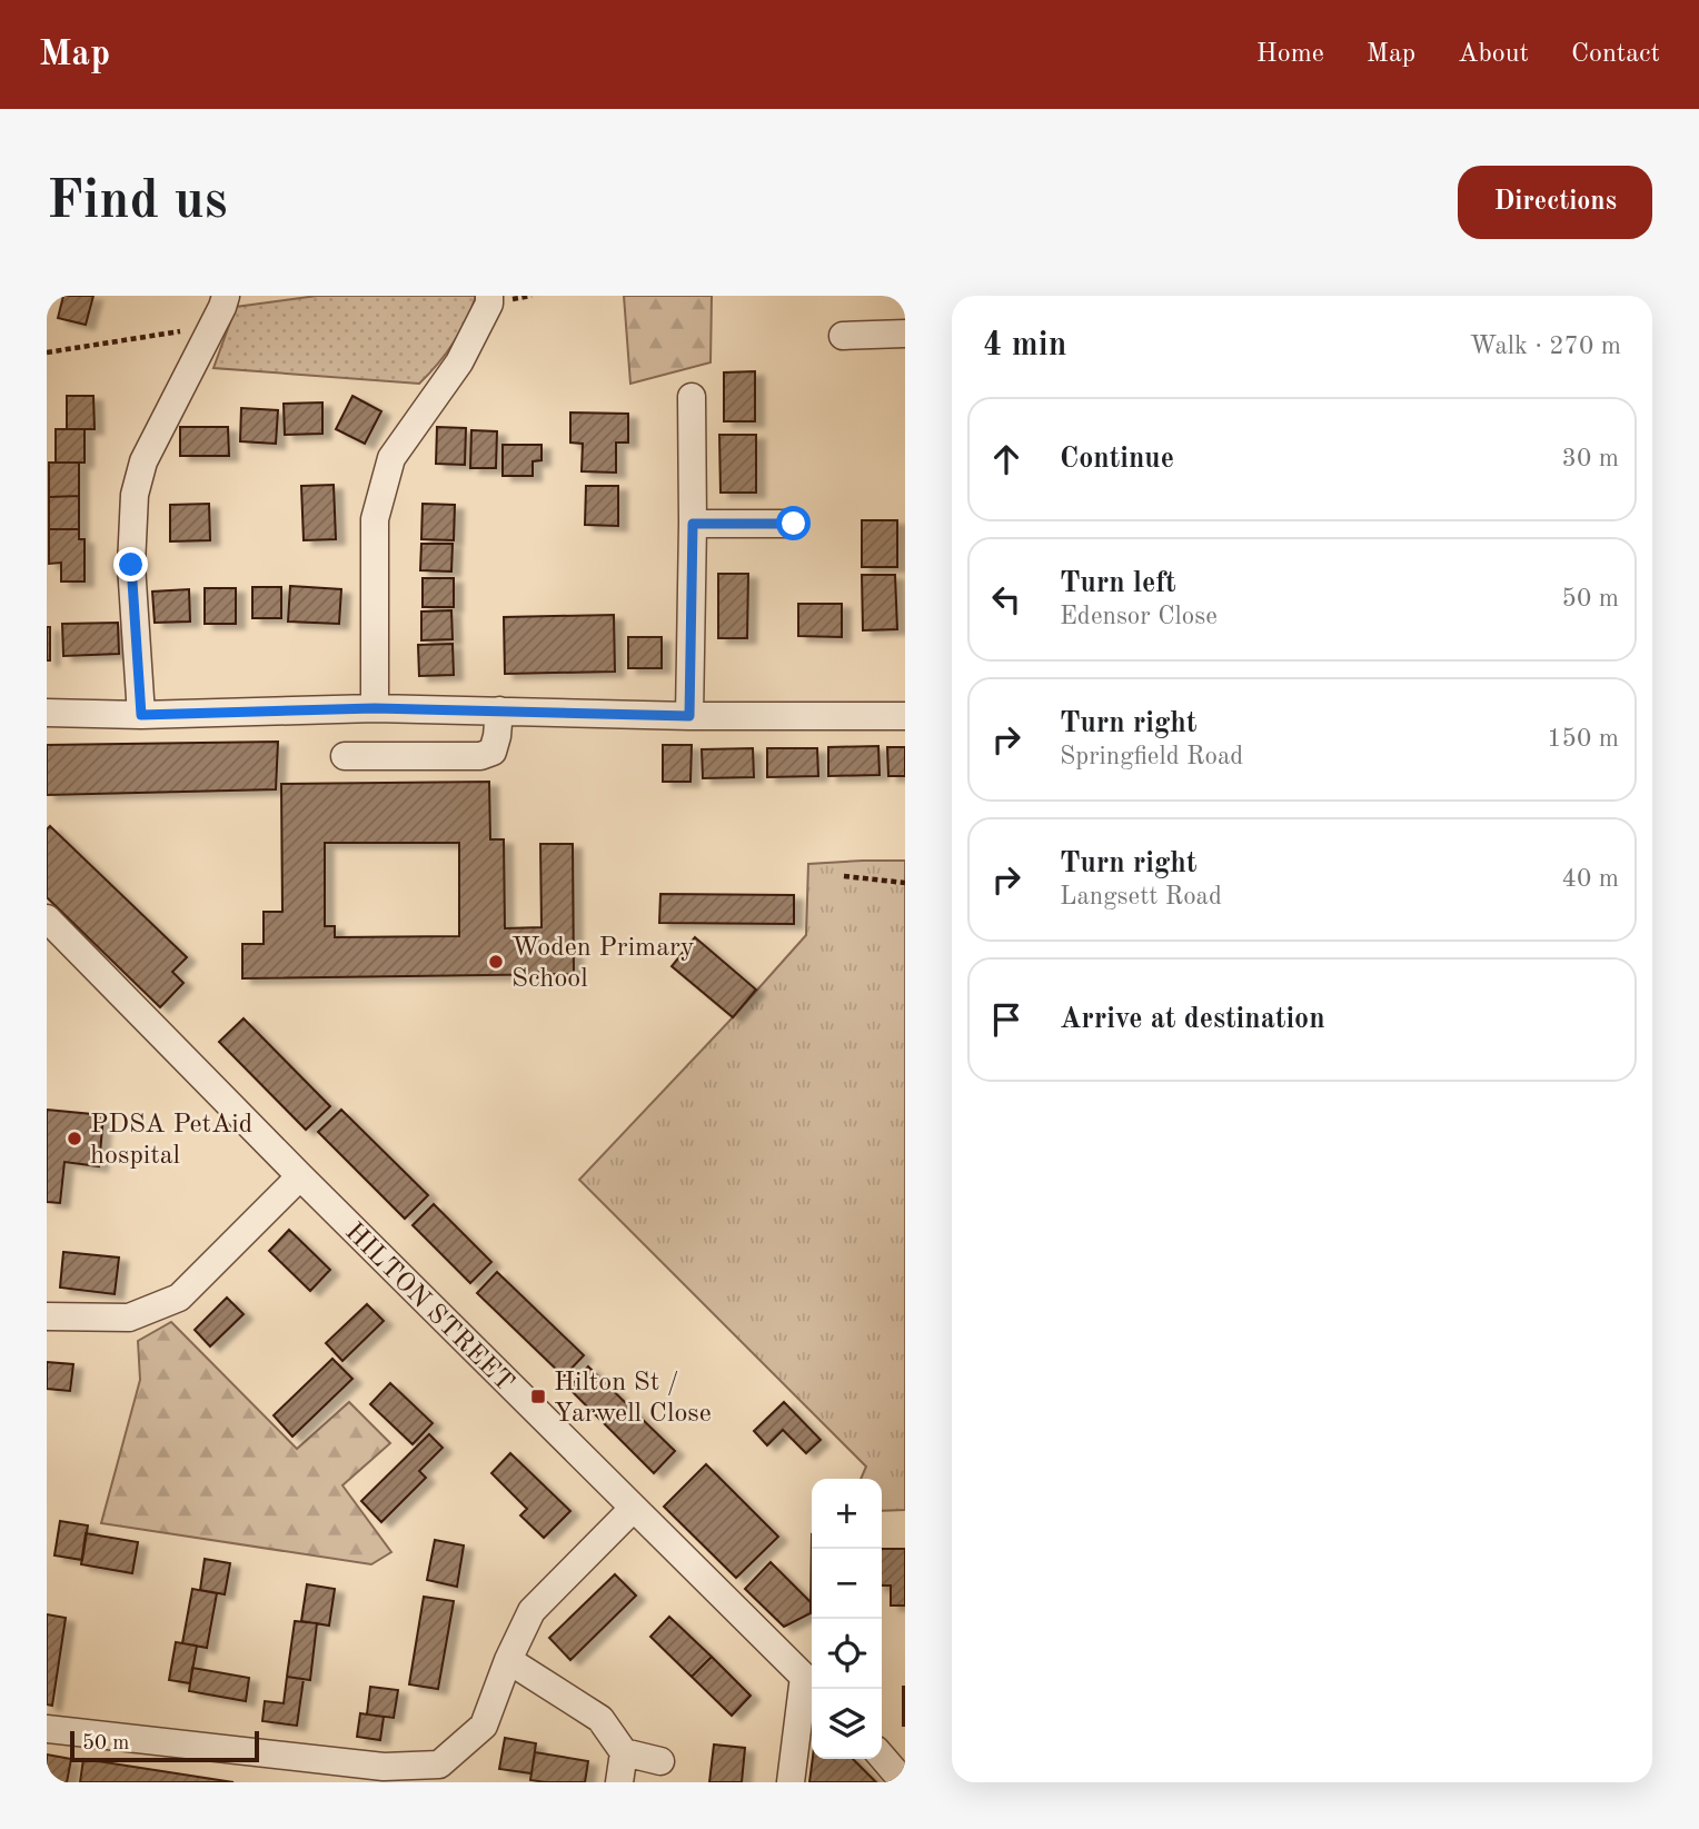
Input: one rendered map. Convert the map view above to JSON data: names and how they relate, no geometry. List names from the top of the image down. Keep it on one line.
{"streets":{"street":["HILTON STREET"]},"places":{"other":["Woden Primary School","PDSA PetAid hospital"],"transit":["Hilton St / Yarwell Close"]},"scale_bar":"50 m","page":{"header":"Map","nav":["Home","Map","About","Contact"],"buttons":"Directions","title":"Find us","heading":["4 min","Walk · 270 m"],"list":[["Continue","30 m"],["Turn left","Edensor Close","50 m"],["Turn right","Springfield Road","150 m"],["Turn right","Langsett Road","40 m"],"Arrive at destination"],"map_buttons":["+","−"],"scale":"50 m"}}
